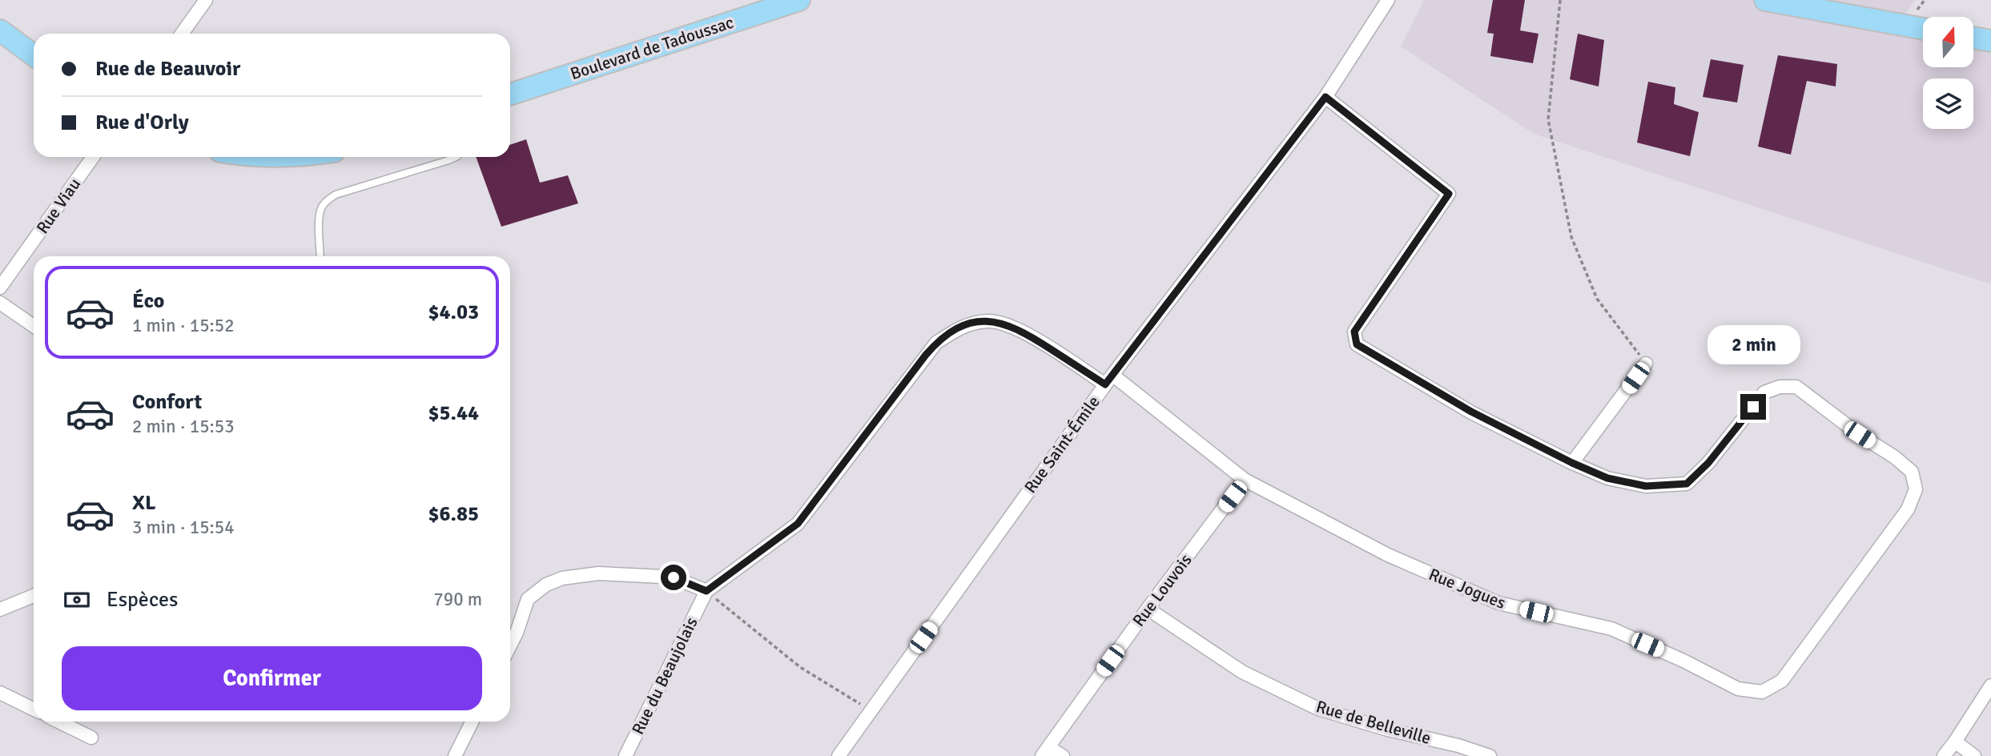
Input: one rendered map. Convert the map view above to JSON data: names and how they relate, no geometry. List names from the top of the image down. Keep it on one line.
{"streets":{"main road":["Boulevard de Tadoussac"],"street":["Rue Viau","Rue Saint-Émile","Rue Jogues","Rue Louvois","Rue du Beaujolais","Rue de Belleville"]},"crossings":[["Rue Saint-Émile","Rue Jogues"],["Rue Saint-Émile","Rue du Beaujolais"],["Rue Jogues","Rue Louvois"],["Rue Jogues","Rue du Beaujolais"],["Rue Louvois","Rue de Belleville"]],"north":"top","page":{"banner":["Rue de Beauvoir","Rue d'Orly"],"list":[{"name":"Éco","note":"1 min · 15:52","value":"$4.03"},{"name":"Confort","note":"2 min · 15:53","value":"$5.44"},{"name":"XL","note":"3 min · 15:54","value":"$6.85"}],"bubble":"2 min","pay":["Espèces","790 m"],"buttons":"Confirmer"}}
